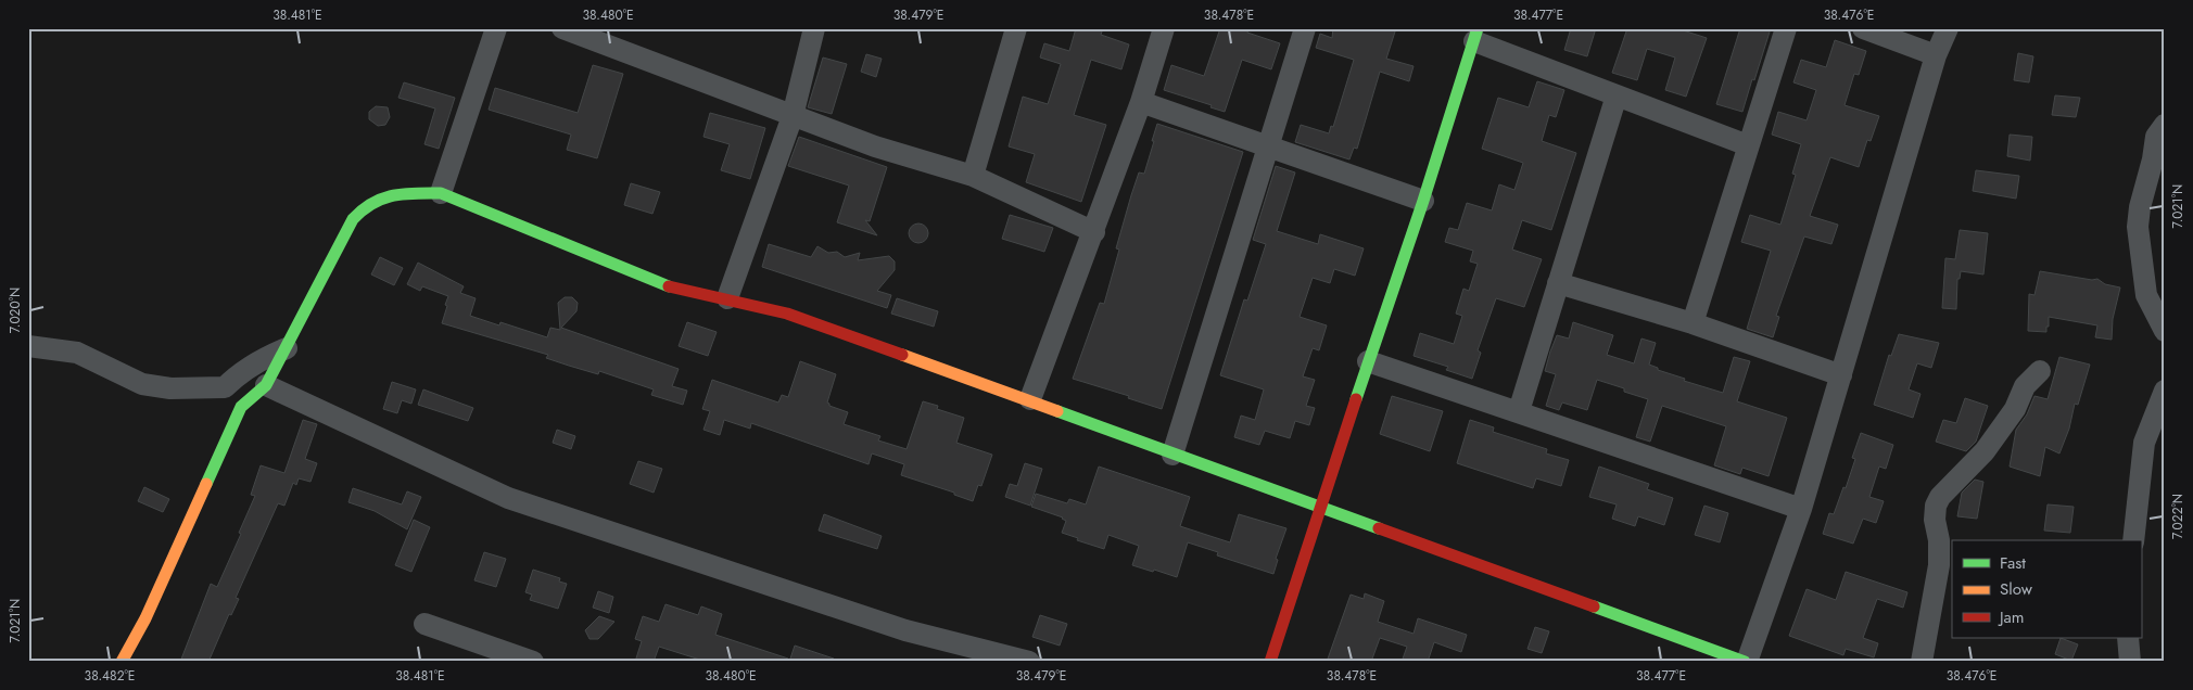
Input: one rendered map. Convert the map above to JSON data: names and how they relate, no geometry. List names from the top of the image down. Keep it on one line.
{"legend":["Fast","Slow","Jam"],"coordinates":["38.481°E","38.480°E","38.479°E","38.478°E","38.477°E","38.476°E","7.021°N","7.020°N","7.022°N","38.482°E"]}
